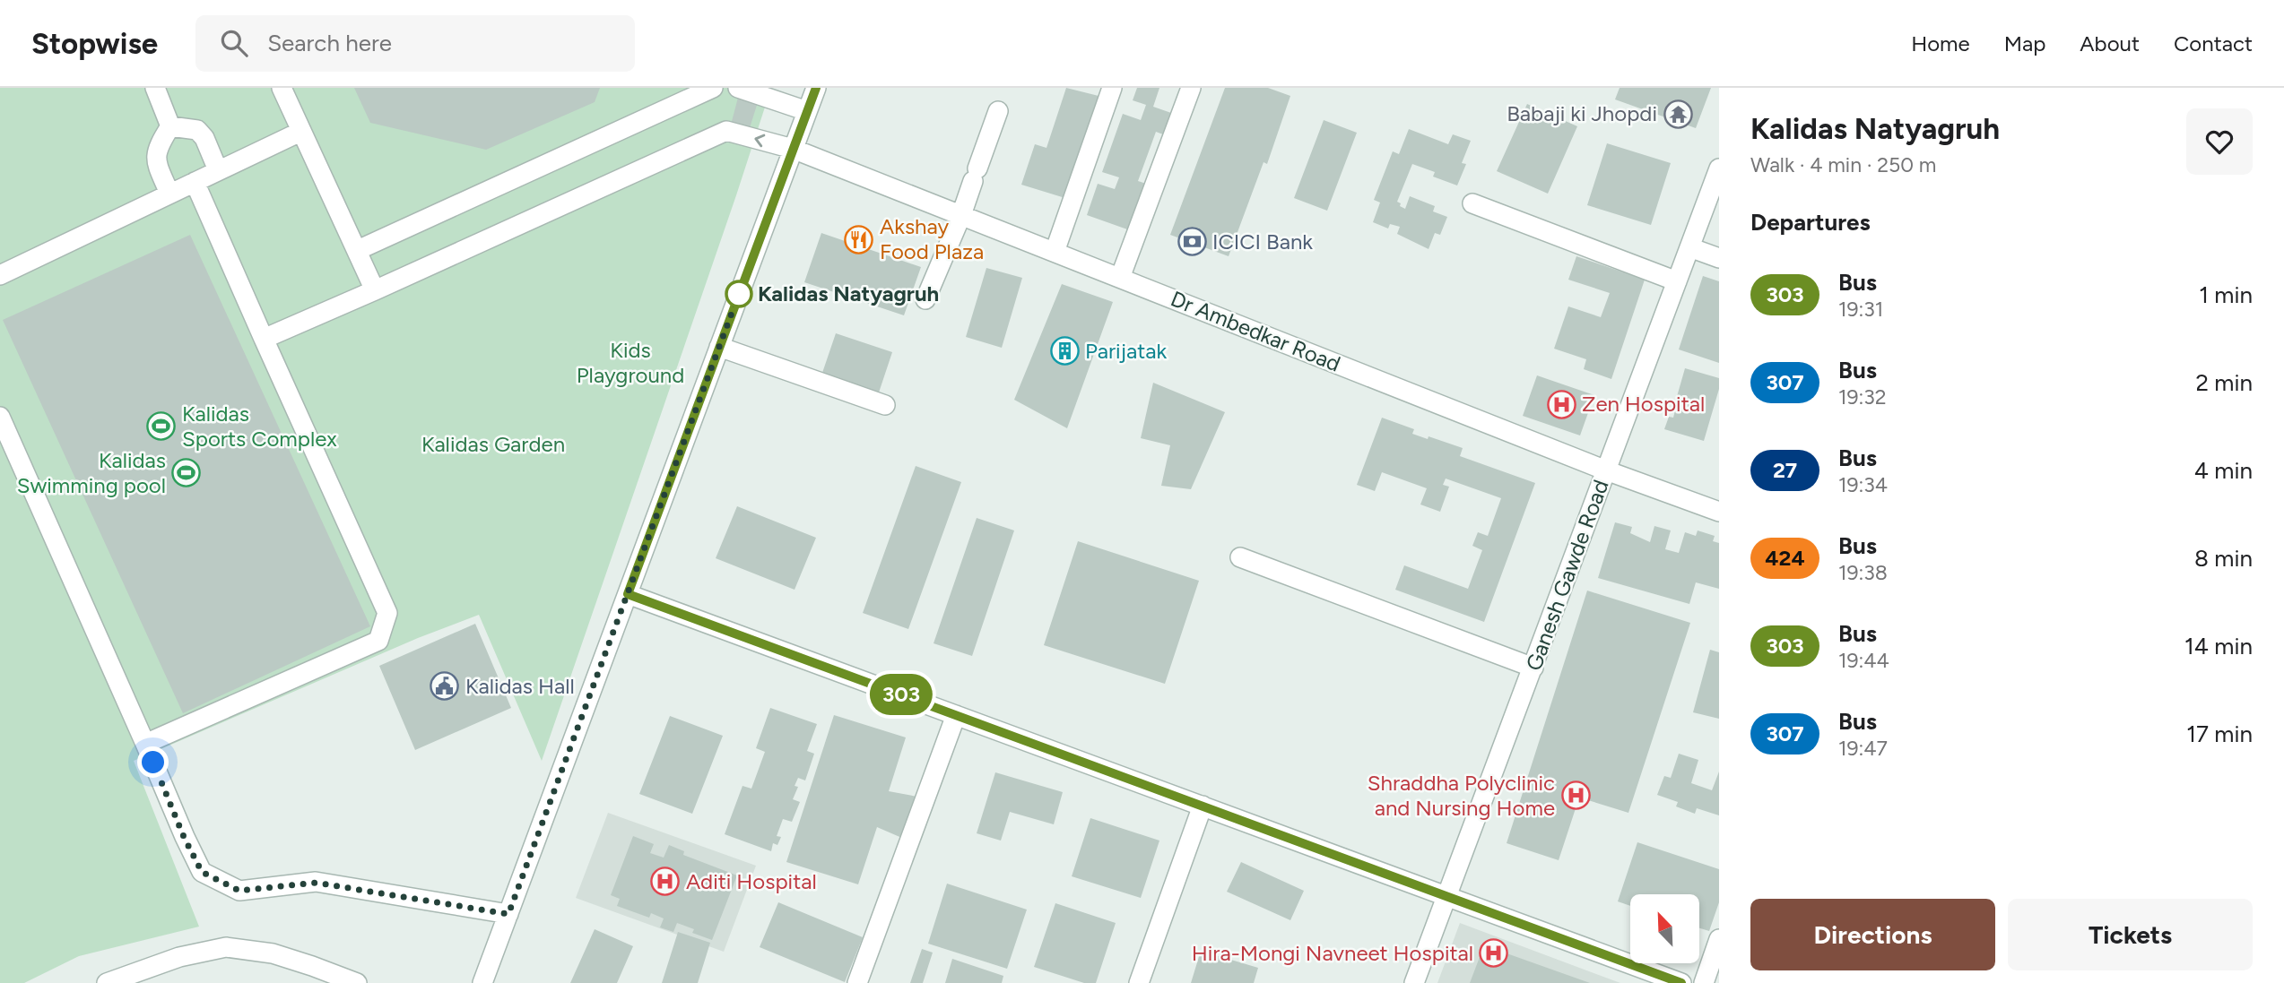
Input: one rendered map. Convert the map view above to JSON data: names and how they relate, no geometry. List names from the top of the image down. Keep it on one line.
{"streets":{"street":["Dr Ambedkar Road","Ganesh Gawde Road"]},"crossings":[["Dr Ambedkar Road","Ganesh Gawde Road"]],"parks":["Kids Playground","Kalidas Garden"],"places":{"temple":["Babaji ki Jhopdi"],"restaurant":["Akshay Food Plaza"],"bank":["ICICI Bank"],"other":["Kalidas Natyagruh"],"building":["Parijatak"],"hospital":["Zen Hospital","Shraddha Polyclinic and Nursing Home","Aditi Hospital","Hira-Mongi Navneet Hospital"],"sports":["Kalidas Sports Complex","Kalidas Swimming pool"],"public building":["Kalidas Hall"]},"lines":["bus line 303"],"north":"top left","page":{"header":"Stopwise","search":"Search here","nav":["Home","Map","About","Contact"],"on_map":"303","heading":[["Kalidas Natyagruh","Walk · 4 min · 250 m"],"Departures"],"list":[{"mark":"303","name":"Bus","note":"19:31","value":"1 min"},{"mark":"307","name":"Bus","note":"19:32","value":"2 min"},{"mark":"27","name":"Bus","note":"19:34","value":"4 min"},{"mark":"424","name":"Bus","note":"19:38","value":"8 min"},{"mark":"303","name":"Bus","note":"19:44","value":"14 min"},{"mark":"307","name":"Bus","note":"19:47","value":"17 min"}],"buttons":["Directions","Tickets"]}}
